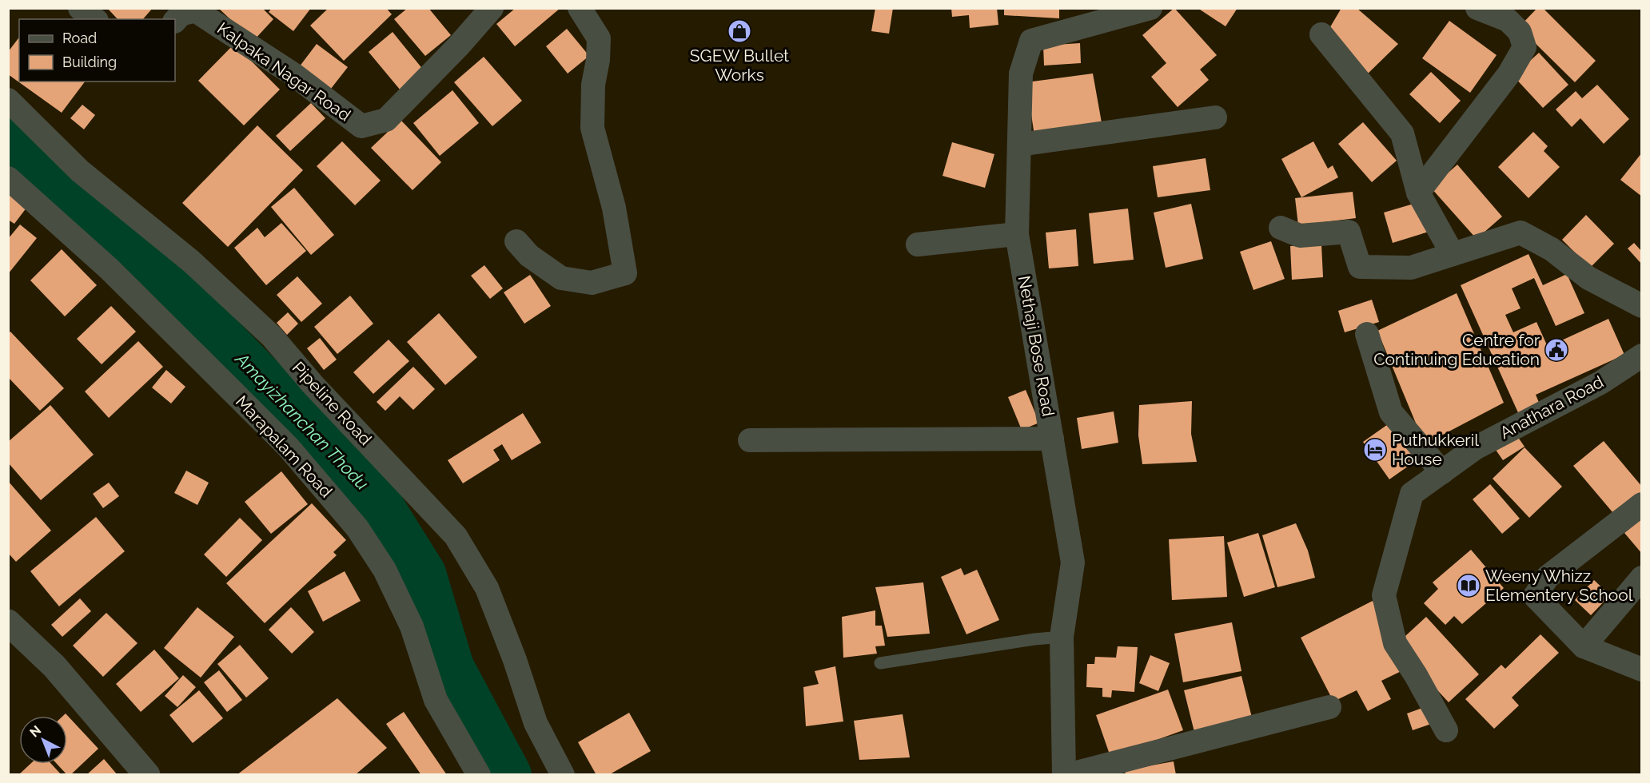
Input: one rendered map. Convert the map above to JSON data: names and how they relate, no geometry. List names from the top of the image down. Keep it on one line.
{"streets":{"street":["Kalpaka Nagar Road","Nethaji Bose Road","Pipeline Road","Anathara Road","Marapalam Road"]},"water":["Amayizhanchan Thodu"],"places":{"shop":["SGEW Bullet Works"],"public building":["Centre for Continuing Education"],"hotel":["Puthukkeril House"],"library":["Weeny Whizz Elementery School"]},"legend":["Road","Building"],"north":"top left"}
